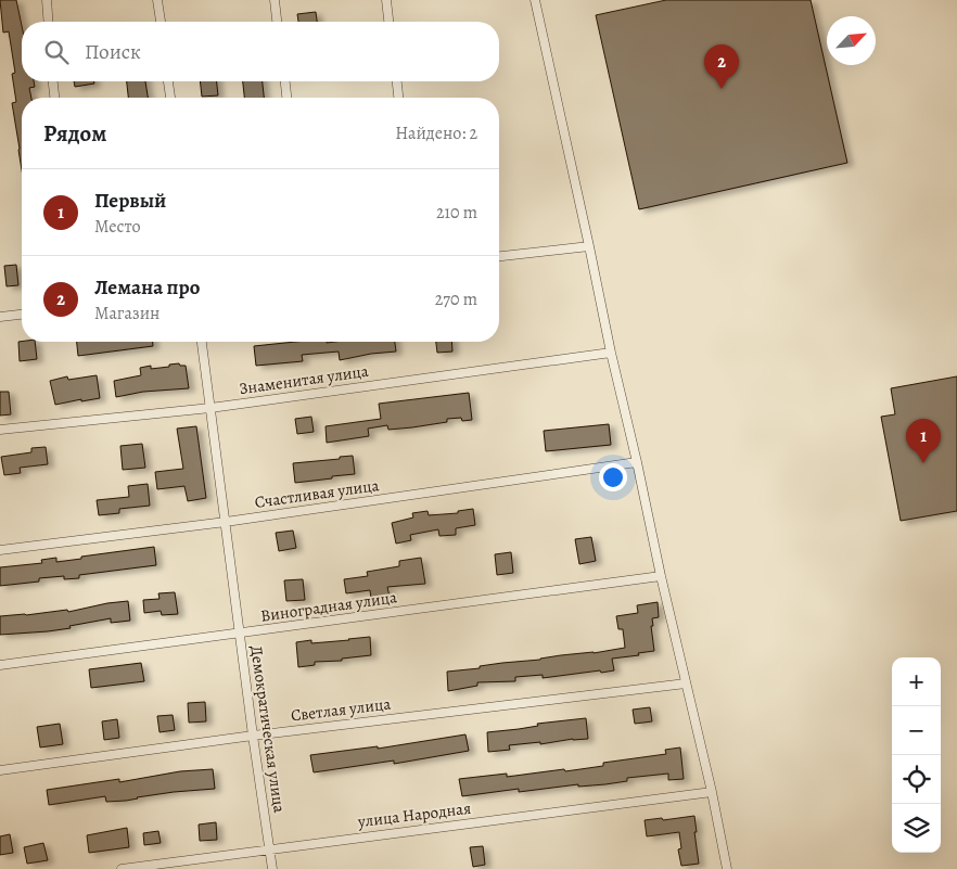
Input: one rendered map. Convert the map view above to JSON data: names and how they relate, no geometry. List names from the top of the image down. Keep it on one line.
{"streets":{"street":["Знаменитая улица","Счастливая улица","Виноградная улица","Светлая улица","Демократическая улица","улица Народная"]},"crossings":[["Знаменитая улица","Демократическая улица"],["Счастливая улица","Демократическая улица"],["Виноградная улица","Демократическая улица"],["Светлая улица","Демократическая улица"],["Демократическая улица","улица Народная"]],"north":"top right","page":{"search":"Поиск","pins":["2","1"],"heading":["Рядом","Найдено: 2"],"list":[{"mark":"1","name":"Первый","note":"Место","value":"210 m"},{"mark":"2","name":"Лемана про","note":"Магазин","value":"270 m"}],"map_buttons":["+","−"]}}
